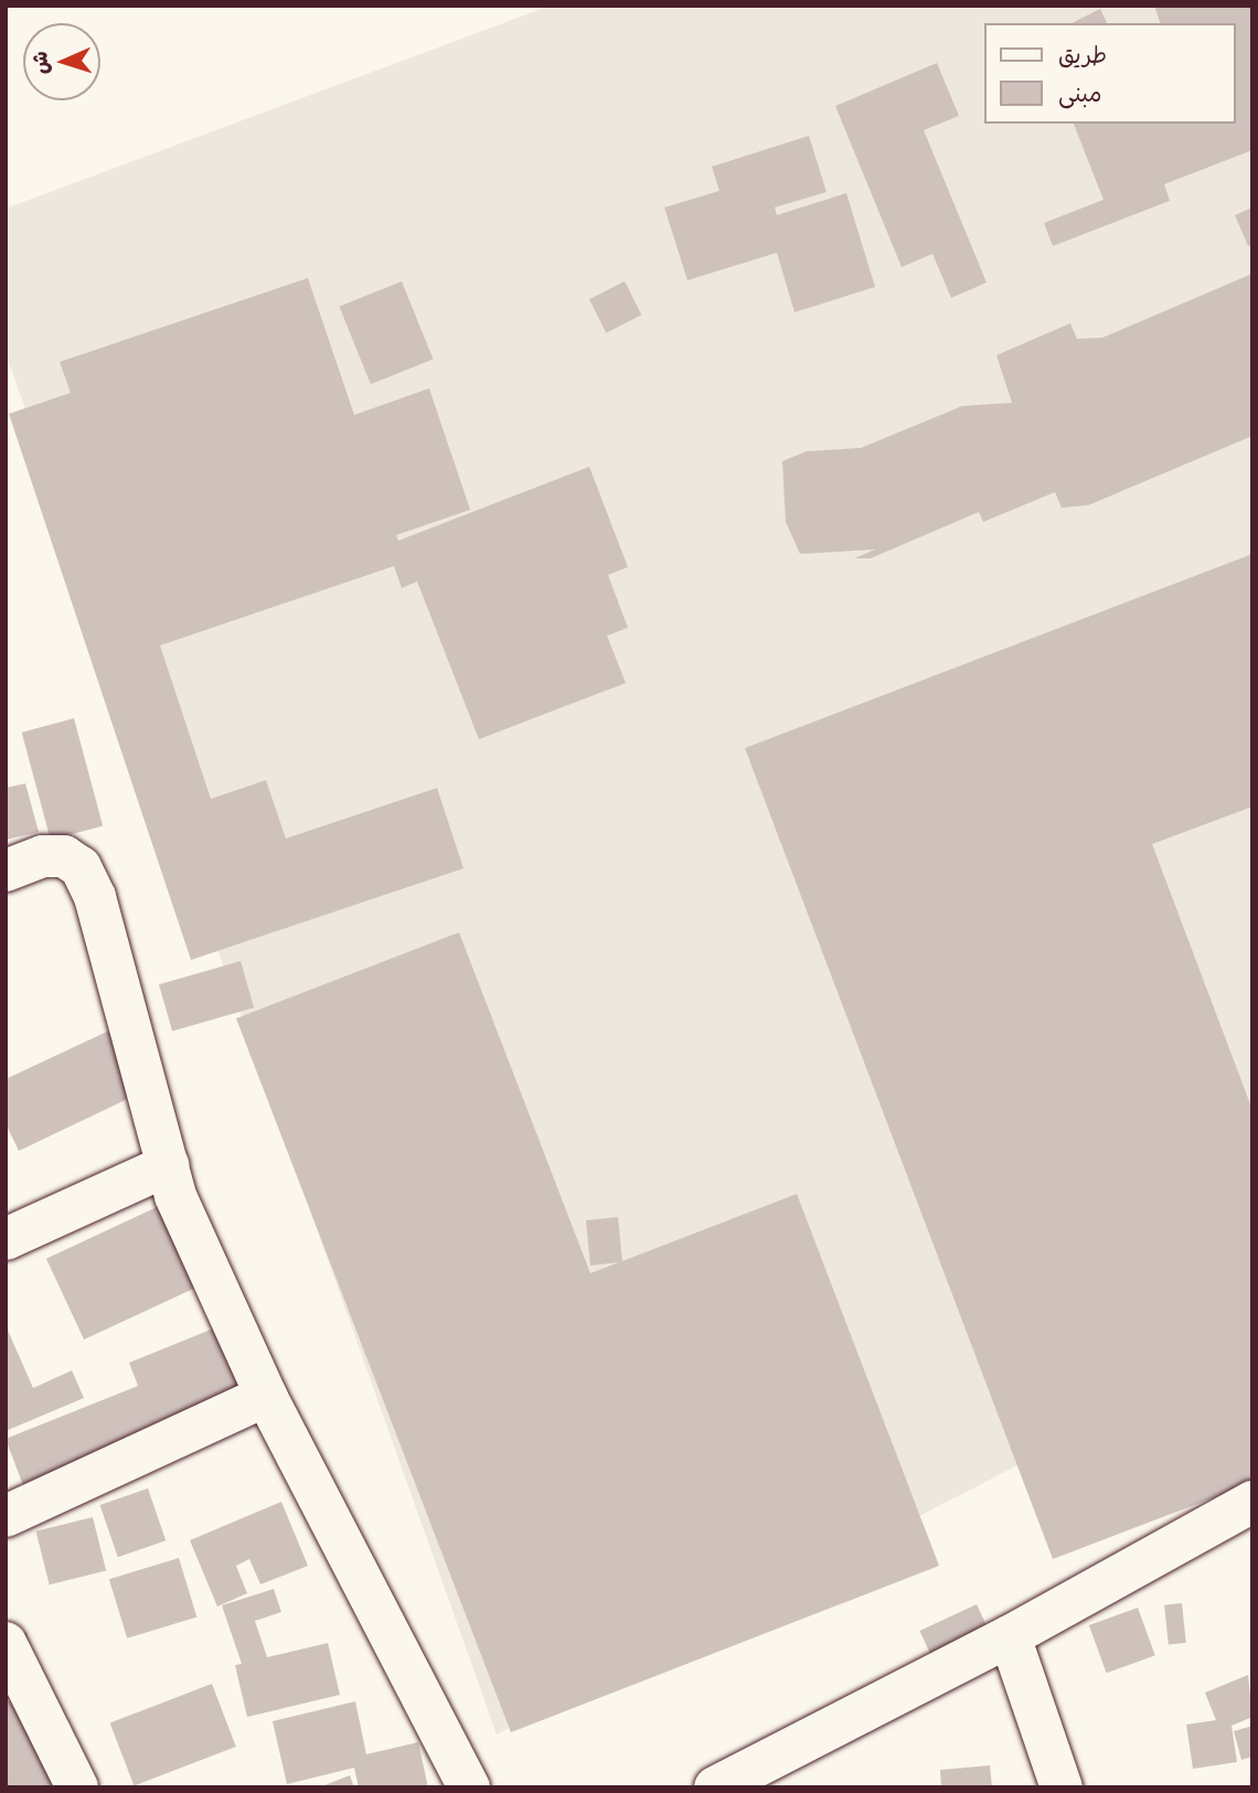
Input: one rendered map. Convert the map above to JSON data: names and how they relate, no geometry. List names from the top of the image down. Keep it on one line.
{"legend":["طريق","مبنى"],"north":"left"}
